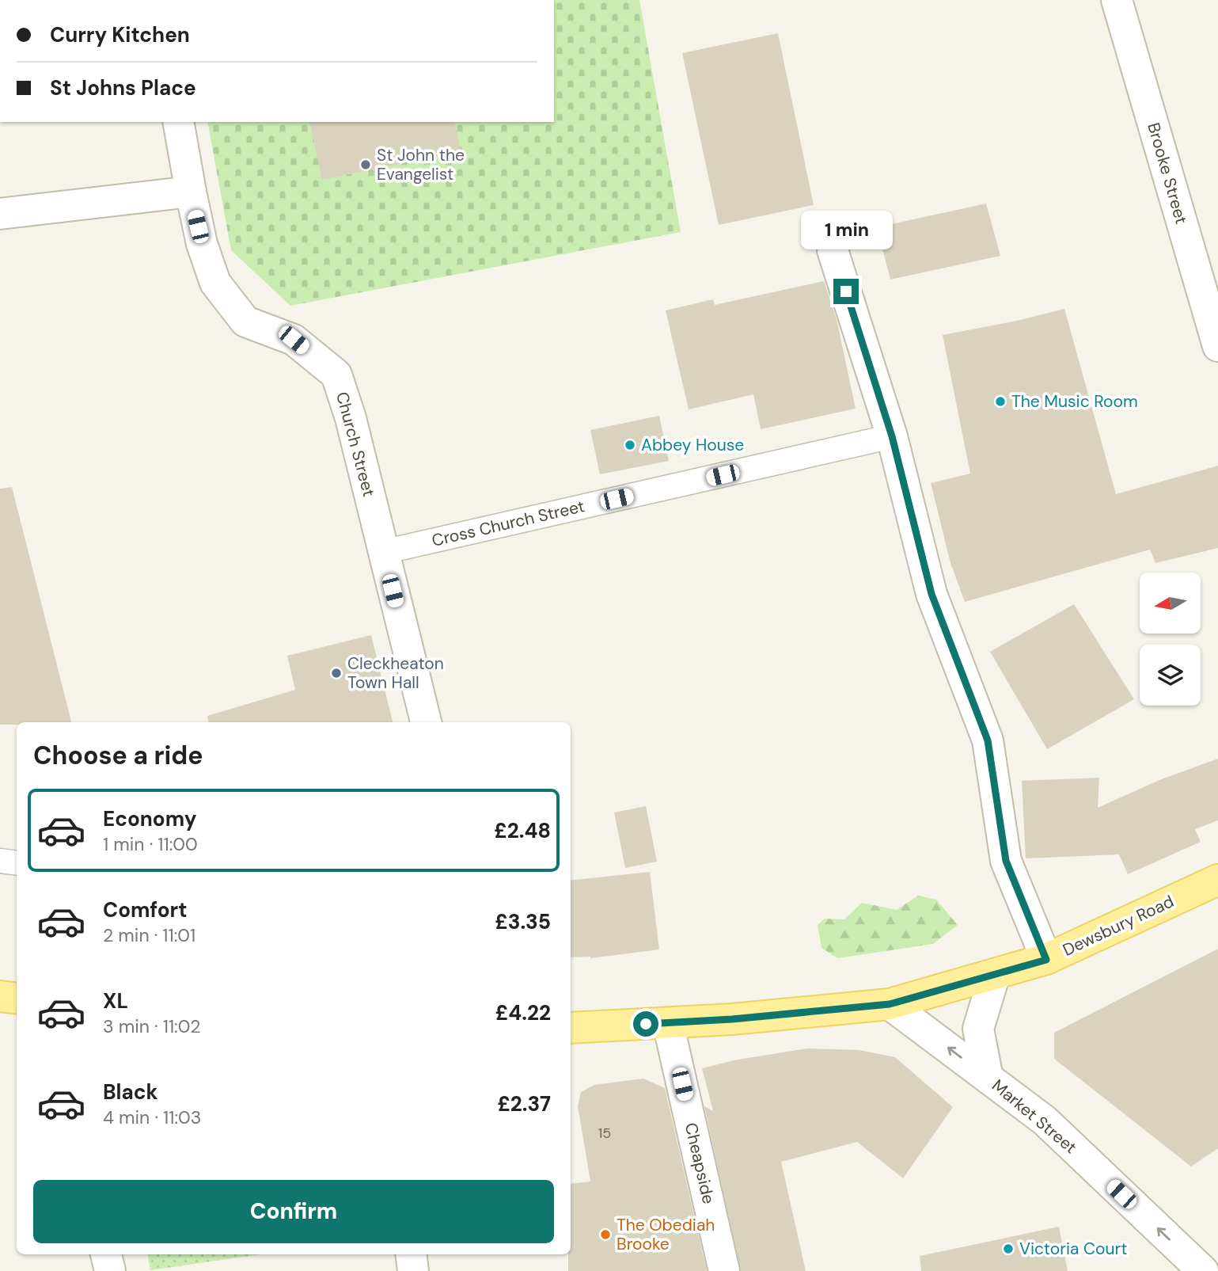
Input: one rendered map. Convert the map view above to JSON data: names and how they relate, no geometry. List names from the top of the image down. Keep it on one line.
{"streets":{"main road":["Dewsbury Road"],"street":["Brooke Street","Church Street","Market Street","Cheapside"],"lane":["Cross Church Street"]},"crossings":[["Church Street","Cross Church Street"],["Dewsbury Road","Market Street"],["Dewsbury Road","Cheapside"]],"one_way":["Market Street"],"places":["St John the Evangelist","The Music Room","Abbey House","Cleckheaton Town Hall","The Obediah Brooke","Victoria Court"],"house_numbers":["15"],"north":"left","page":{"banner":["Curry Kitchen","St Johns Place"],"bubble":"1 min","heading":"Choose a ride","list":[{"name":"Economy","note":"1 min · 11:00","value":"£2.48"},{"name":"Comfort","note":"2 min · 11:01","value":"£3.35"},{"name":"XL","note":"3 min · 11:02","value":"£4.22"},{"name":"Black","note":"4 min · 11:03","value":"£2.37"}],"buttons":"Confirm"}}
